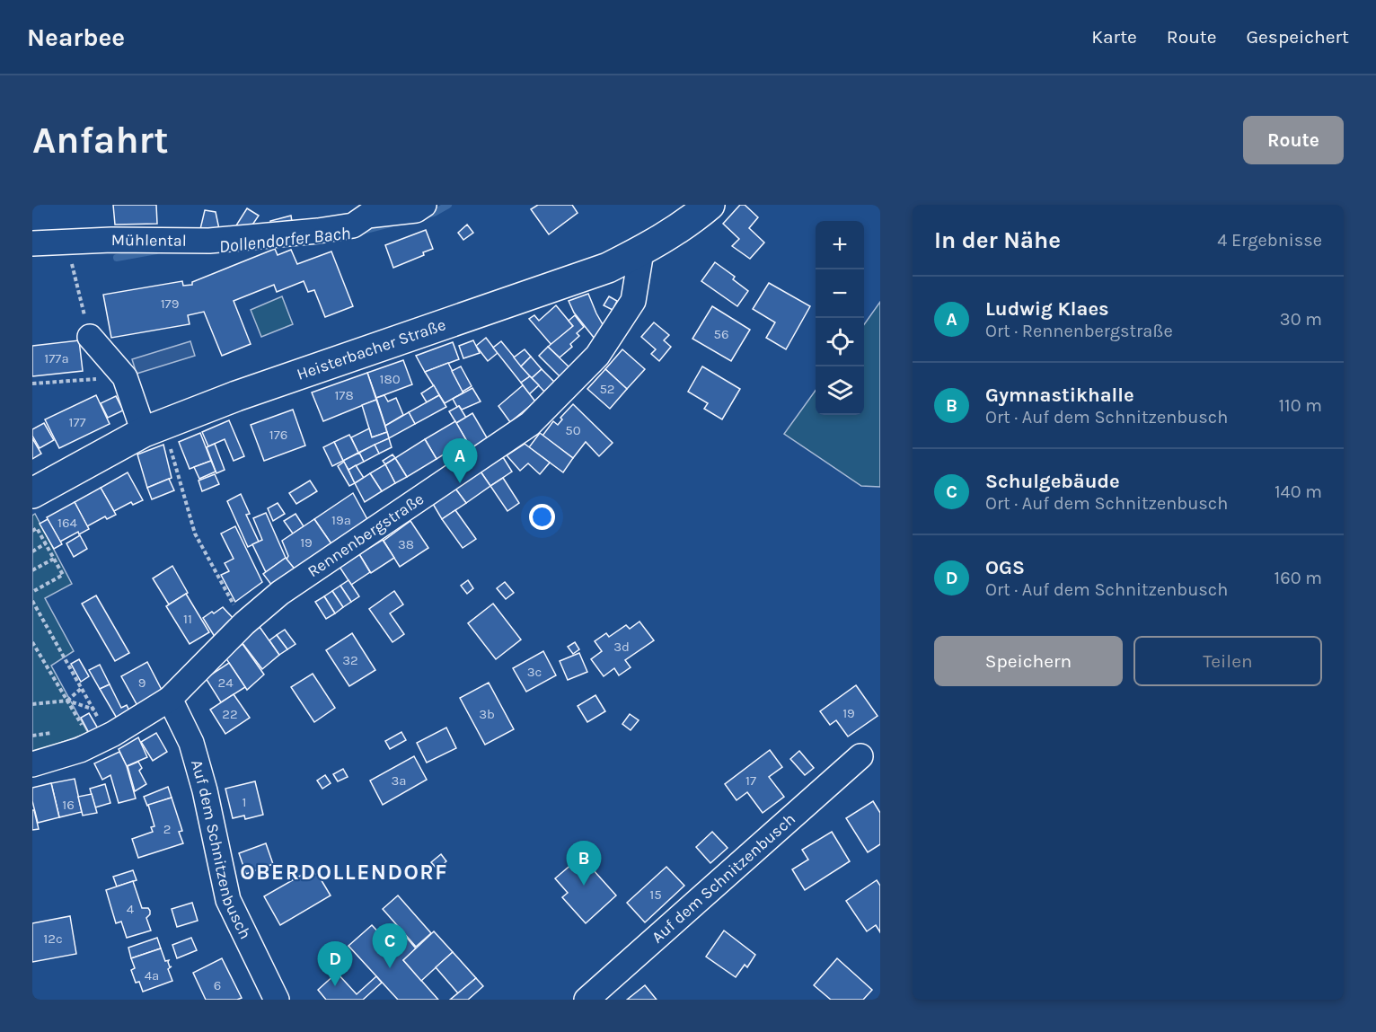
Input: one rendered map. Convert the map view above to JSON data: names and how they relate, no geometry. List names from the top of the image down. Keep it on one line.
{"streets":{"main road":["Heisterbacher Straße"],"street":["Mühlental","Rennenbergstraße","Auf dem Schnitzenbusch"]},"crossings":[["Heisterbacher Straße","Rennenbergstraße"],["Rennenbergstraße","Auf dem Schnitzenbusch"]],"districts":["OBERDOLLENDORF"],"water":["Dollendorfer Bach"],"house_numbers":["179","56","177a","180","52","178","177","50","176","19a","164","19","38","11","3d","32","3c","9","24","19","22","3b","3a","17","1","16","2","15","4","12c","4a","6"],"page":{"header":"Nearbee","nav":["Karte","Route","Gespeichert"],"buttons":["Route",["Speichern","Teilen"]],"title":"Anfahrt","heading":["In der Nähe","4 Ergebnisse"],"map_buttons":["+","−"],"list":[{"mark":"A","name":"Ludwig Klaes","note":"Ort · Rennenbergstraße","value":"30 m"},{"mark":"B","name":"Gymnastikhalle","note":"Ort · Auf dem Schnitzenbusch","value":"110 m"},{"mark":"C","name":"Schulgebäude","note":"Ort · Auf dem Schnitzenbusch","value":"140 m"},{"mark":"D","name":"OGS","note":"Ort · Auf dem Schnitzenbusch","value":"160 m"}],"pins":["A","B","C","D"]}}
